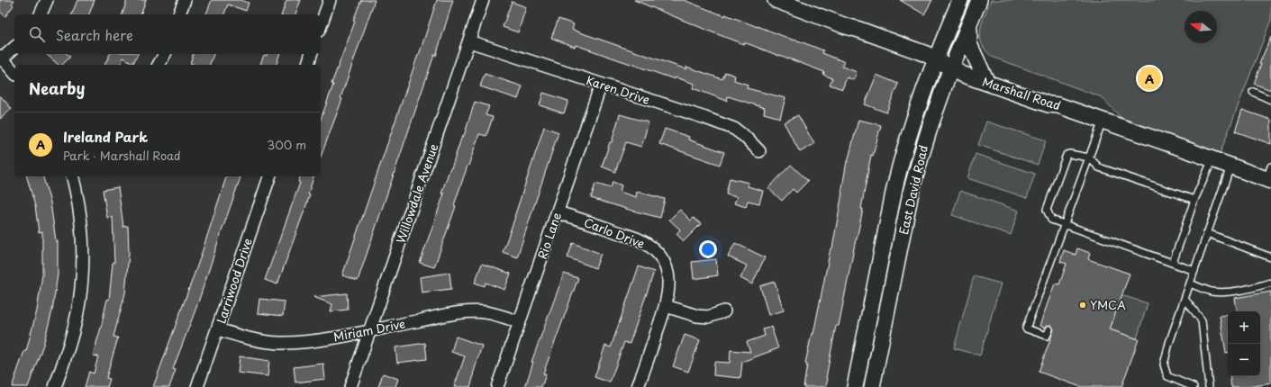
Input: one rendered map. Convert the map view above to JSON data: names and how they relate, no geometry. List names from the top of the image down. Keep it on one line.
{"streets":{"street":["Karen Drive","Marshall Road","East David Road","Willowdale Avenue","Carlo Drive","Rio Lane","Larriwood Drive","Miriam Drive"]},"crossings":[["Karen Drive","Willowdale Avenue"],["Karen Drive","Rio Lane"],["Marshall Road","East David Road"],["Willowdale Avenue","Miriam Drive"],["Carlo Drive","Rio Lane"],["Rio Lane","Miriam Drive"],["Larriwood Drive","Miriam Drive"]],"places":["YMCA"],"north":"left","page":{"search":"Search here","pins":"A","heading":"Nearby","list":[{"mark":"A","name":"Ireland Park","note":"Park · Marshall Road","value":"300 m"}],"map_buttons":["+","−"]}}
